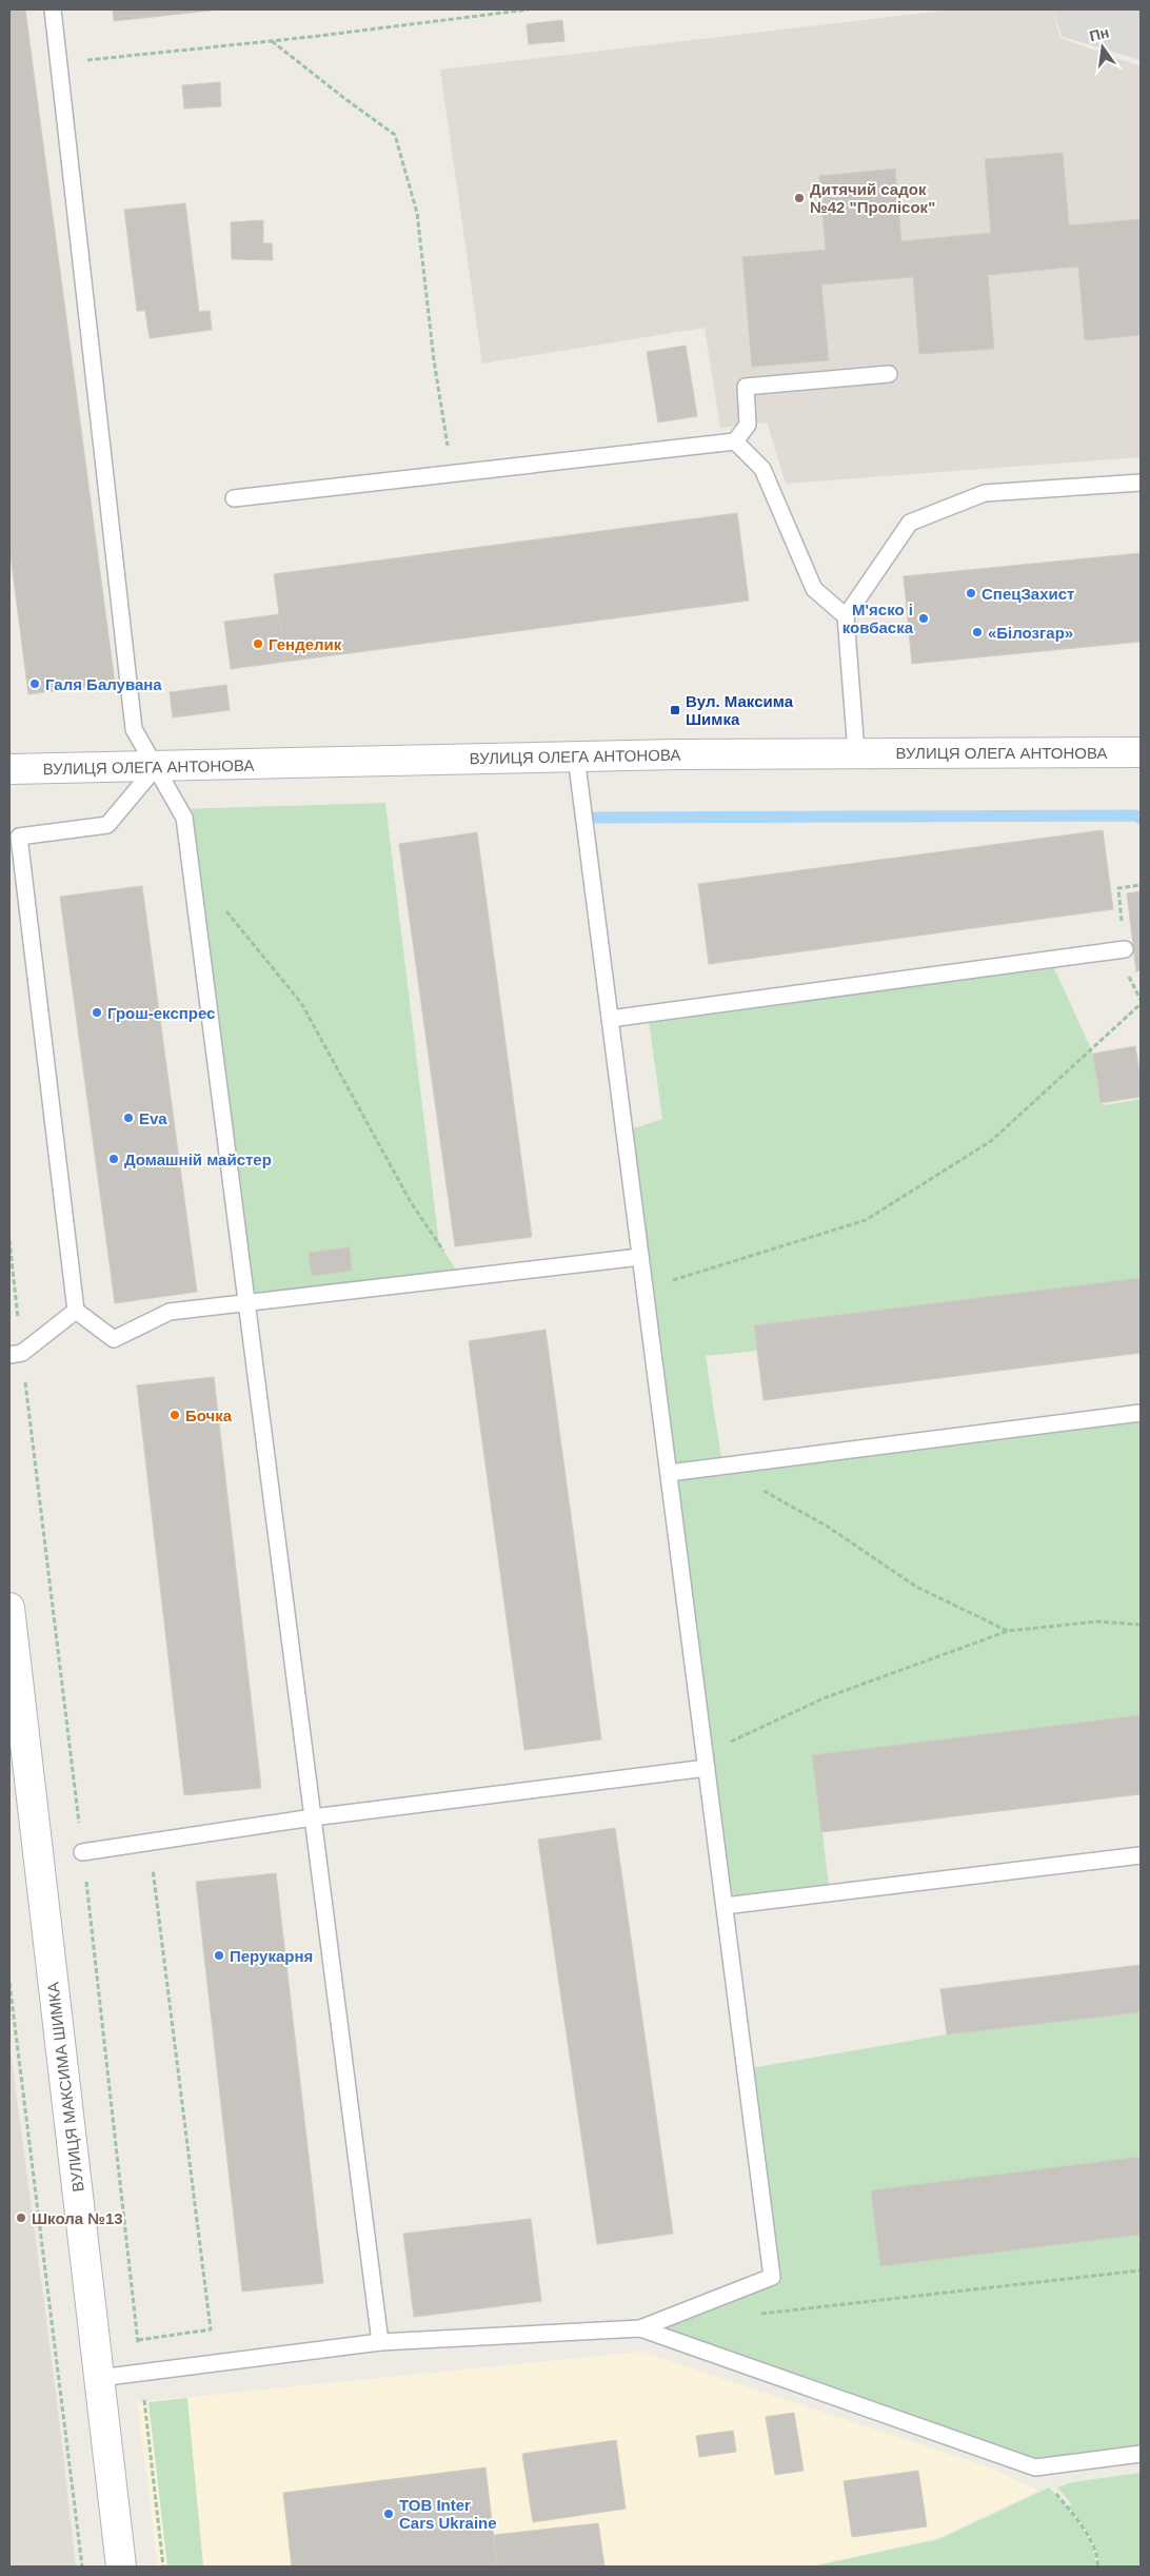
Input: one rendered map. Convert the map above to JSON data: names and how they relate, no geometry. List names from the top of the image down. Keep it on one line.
{"streets":{"street":["ВУЛИЦЯ ОЛЕГА АНТОНОВА","ВУЛИЦЯ МАКСИМА ШИМКА"]},"places":{"other":["Дитячий садок №42 \"Пролісок\"","СпецЗахист","М'яско і ковбаска","«Білозгар»","Генделик","Галя Балувана","Грош-експрес","Eva","Домашній майстер","Бочка","Перукарня","Школа №13","ТОВ Inter Cars Ukraine"],"transit":["Вул. Максима Шимка"]},"north":"top"}
